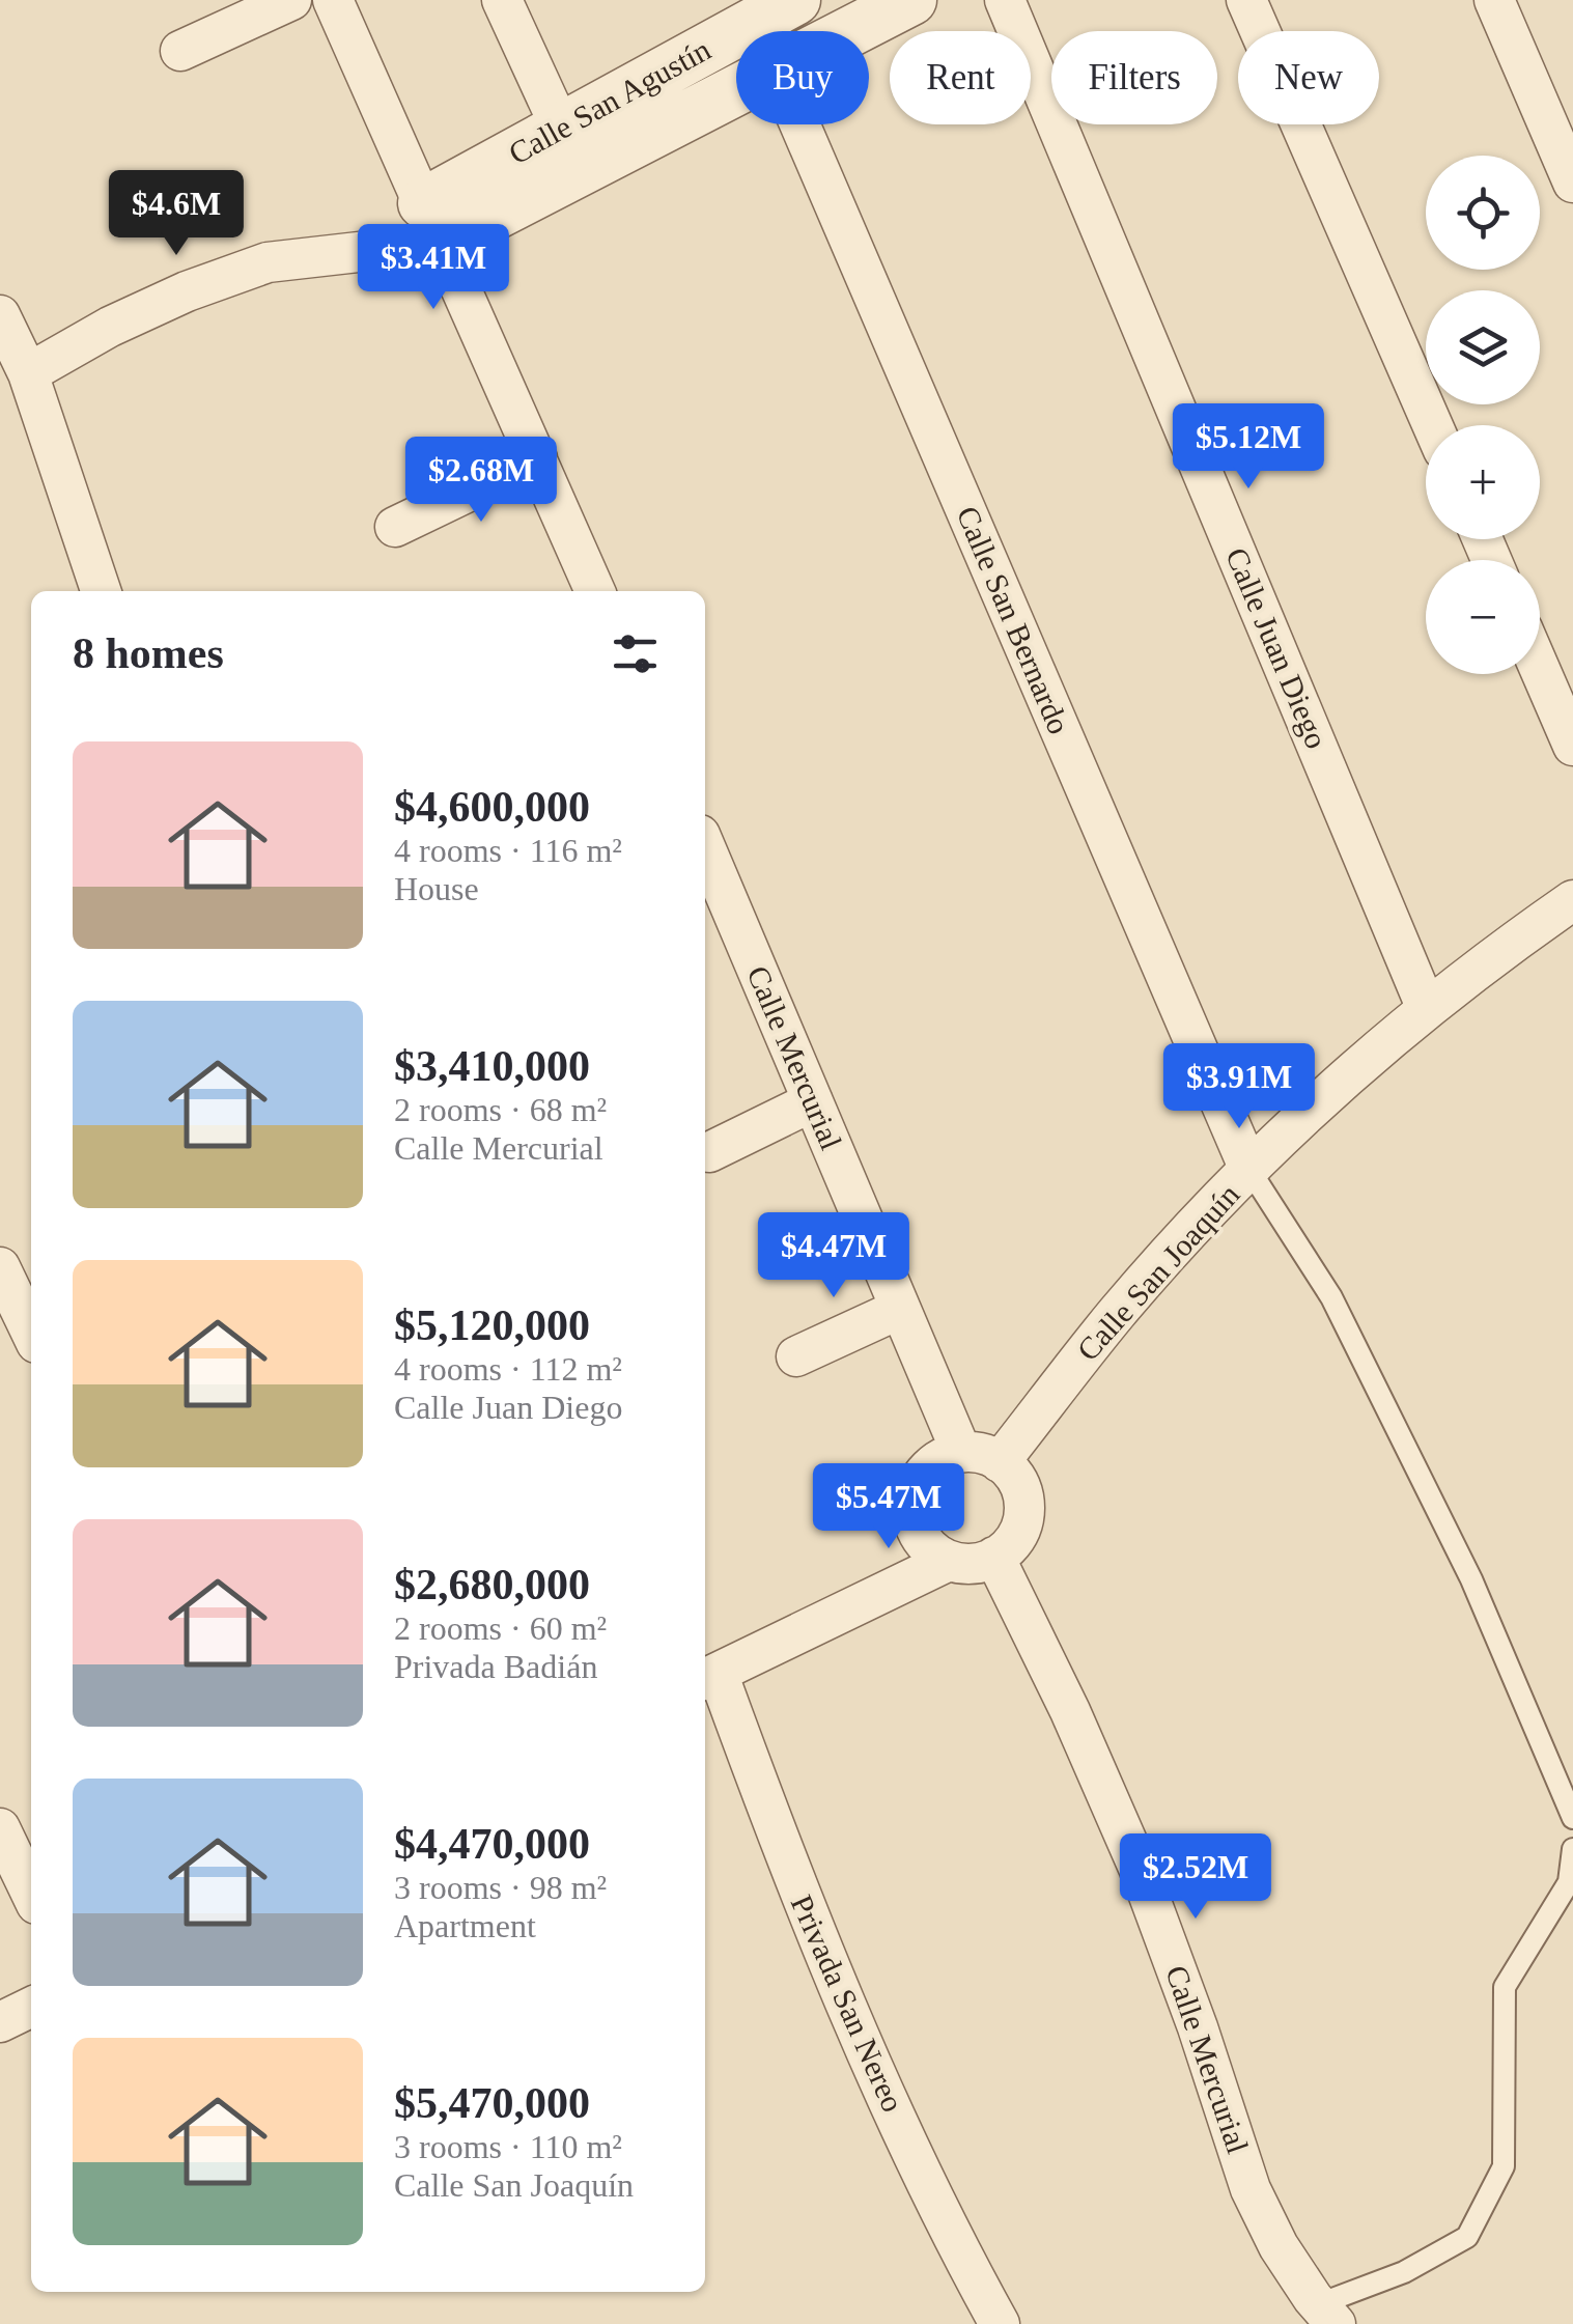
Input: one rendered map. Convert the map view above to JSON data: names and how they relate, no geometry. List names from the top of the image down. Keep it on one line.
{"streets":{"street":["Calle San Agustín","Calle San Bernardo","Calle Juan Diego","Calle Mercurial","Calle San Joaquín","Privada San Nereo"]},"crossings":[["Calle San Bernardo","Calle San Joaquín"],["Calle Juan Diego","Calle San Joaquín"],["Calle Mercurial","Calle San Joaquín"]],"page":{"chip":["Buy","Rent","Filters","New"],"map_buttons":["+","−"],"price":["$4.6M","$3.41M","$5.12M","$2.68M","$3.91M","$4.47M","$5.47M","$2.52M"],"heading":"8 homes","list":[{"name":"$4,600,000","note":"4 rooms · 116 m² · House"},{"name":"$3,410,000","note":"2 rooms · 68 m² · Calle Mercurial"},{"name":"$5,120,000","note":"4 rooms · 112 m² · Calle Juan Diego"},{"name":"$2,680,000","note":"2 rooms · 60 m² · Privada Badián"},{"name":"$4,470,000","note":"3 rooms · 98 m² · Apartment"},{"name":"$5,470,000","note":"3 rooms · 110 m² · Calle San Joaquín"}]}}
